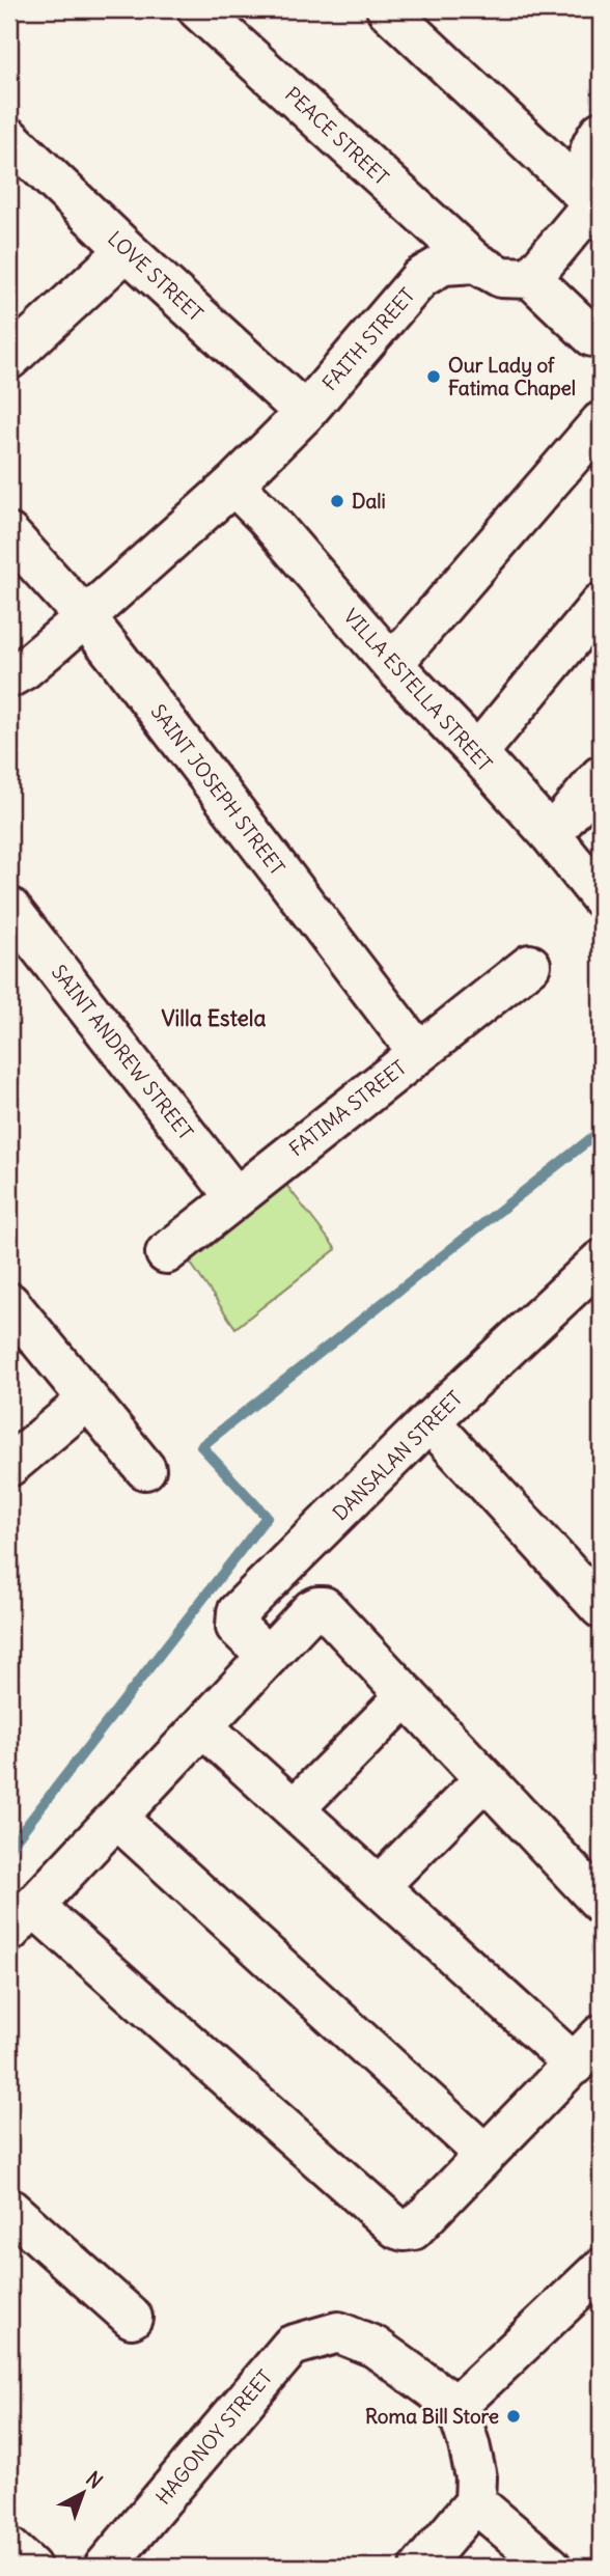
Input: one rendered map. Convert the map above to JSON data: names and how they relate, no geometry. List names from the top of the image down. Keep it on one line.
{"streets":{"street":["PEACE STREET","LOVE STREET","FAITH STREET","VILLA ESTELLA STREET","SAINT JOSEPH STREET","SAINT ANDREW STREET","FATIMA STREET","DANSALAN STREET","HAGONOY STREET"]},"crossings":[["PEACE STREET","FAITH STREET"],["LOVE STREET","FAITH STREET"],["FAITH STREET","VILLA ESTELLA STREET"],["FAITH STREET","SAINT JOSEPH STREET"],["SAINT JOSEPH STREET","FATIMA STREET"],["SAINT ANDREW STREET","FATIMA STREET"]],"districts":["Villa Estela"],"places":["Our Lady of Fatima Chapel","Dali","Roma Bill Store"],"north":"top right"}
